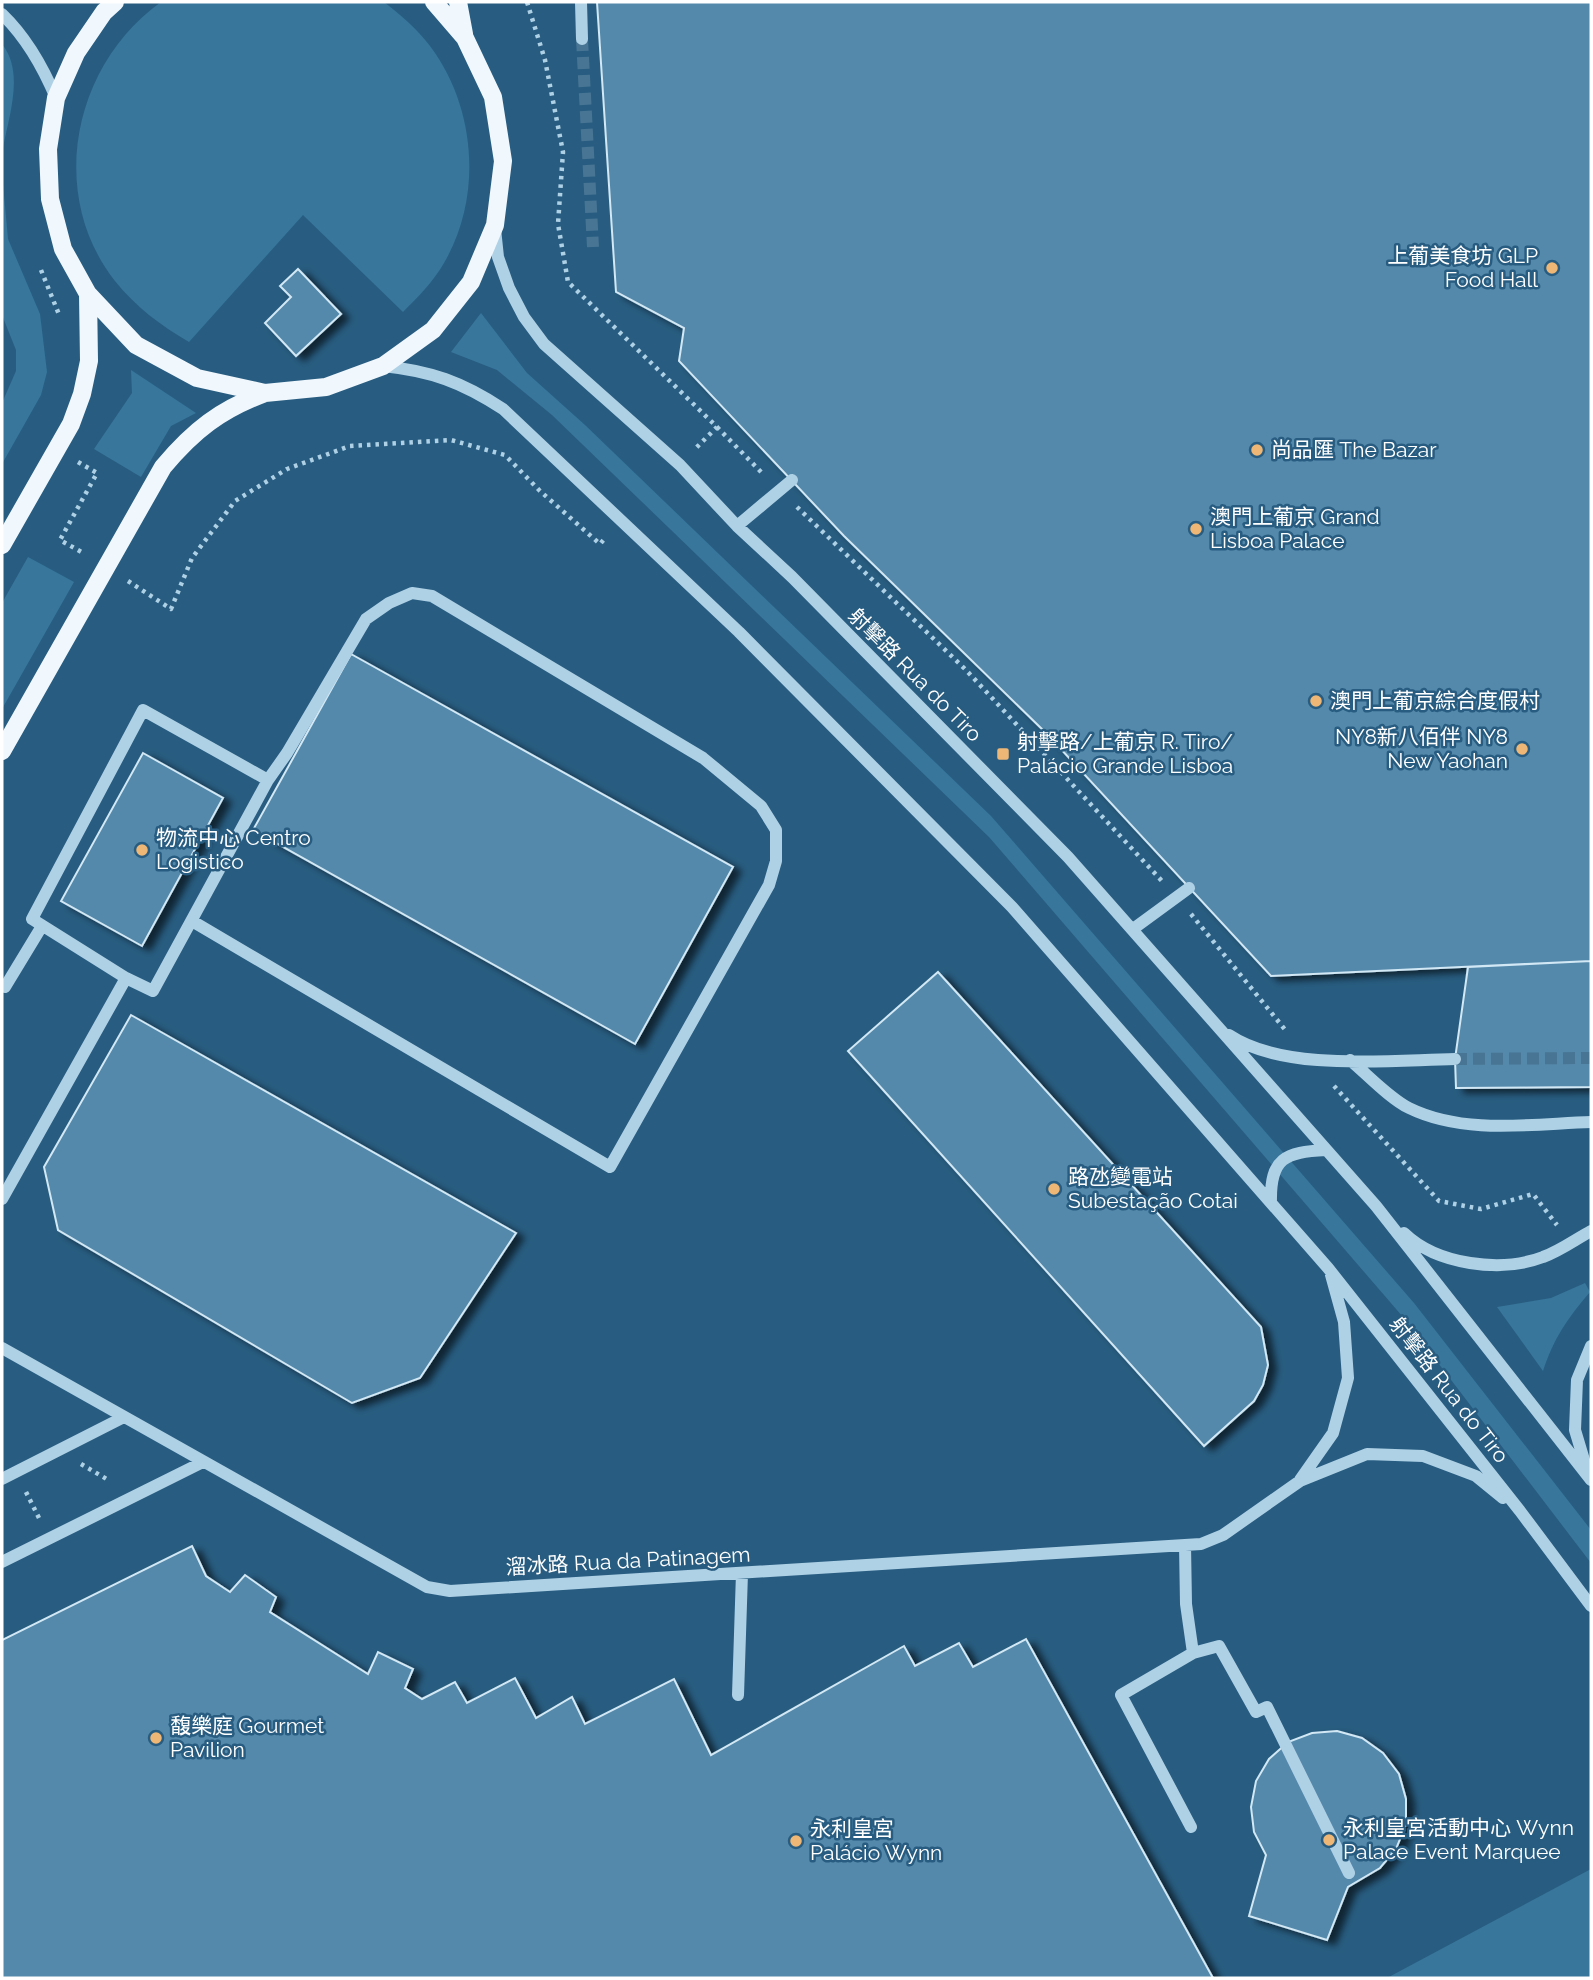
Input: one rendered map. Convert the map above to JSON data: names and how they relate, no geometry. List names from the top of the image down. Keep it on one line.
{"streets":{"street":["射擊路 Rua do Tiro","溜冰路 Rua da Patinagem"]},"crossings":[["射擊路 Rua do Tiro","溜冰路 Rua da Patinagem"]],"places":{"other":["上葡美食坊 GLP Food Hall","尚品匯 The Bazar","澳門上葡京 Grand Lisboa Palace","澳門上葡京綜合度假村","NY8新八佰伴 NY8 New Yaohan","物流中心 Centro Logistico","路氹變電站 Subestação Cotai","馥樂庭 Gourmet Pavilion","永利皇宮活動中心 Wynn Palace Event Marquee","永利皇宮 Palácio Wynn"],"transit":["射擊路/上葡京 R. Tiro/ Palácio Grande Lisboa"]}}
